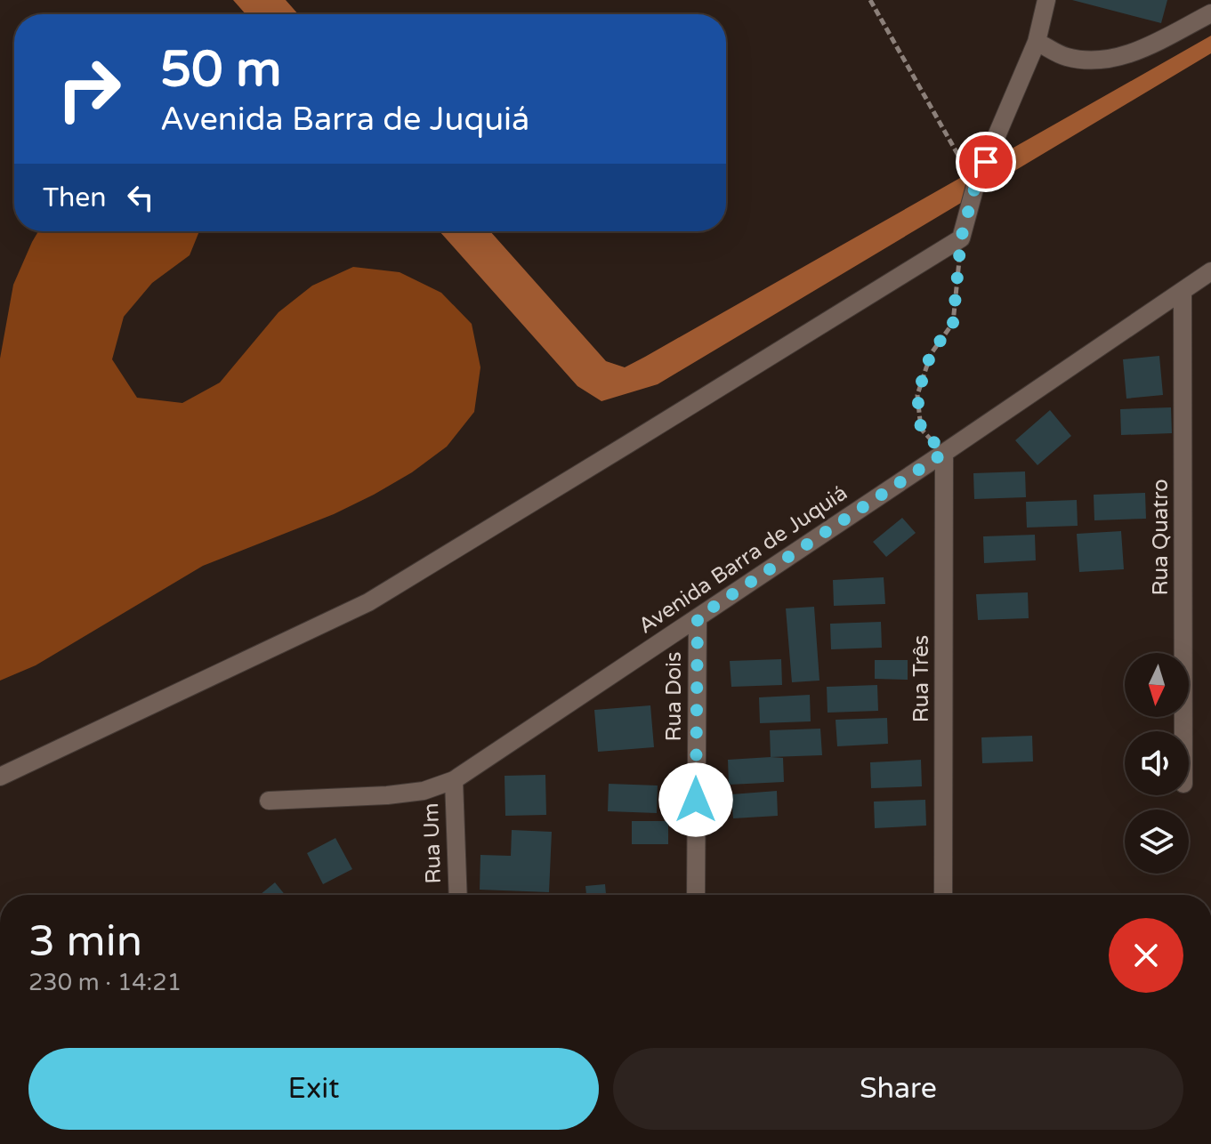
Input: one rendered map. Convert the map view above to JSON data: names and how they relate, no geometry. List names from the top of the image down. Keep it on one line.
{"streets":{"street":["Rua Quatro","Avenida Barra de Juquiá","Rua Três","Rua Dois","Rua Um"]},"crossings":[["Rua Quatro","Avenida Barra de Juquiá"],["Avenida Barra de Juquiá","Rua Três"],["Avenida Barra de Juquiá","Rua Dois"],["Avenida Barra de Juquiá","Rua Um"]],"north":"bottom","page":{"turn":["50 m","Avenida Barra de Juquiá"],"then":"Then","heading":["3 min","230 m · 14:21"],"buttons":["Exit","Share"]}}
